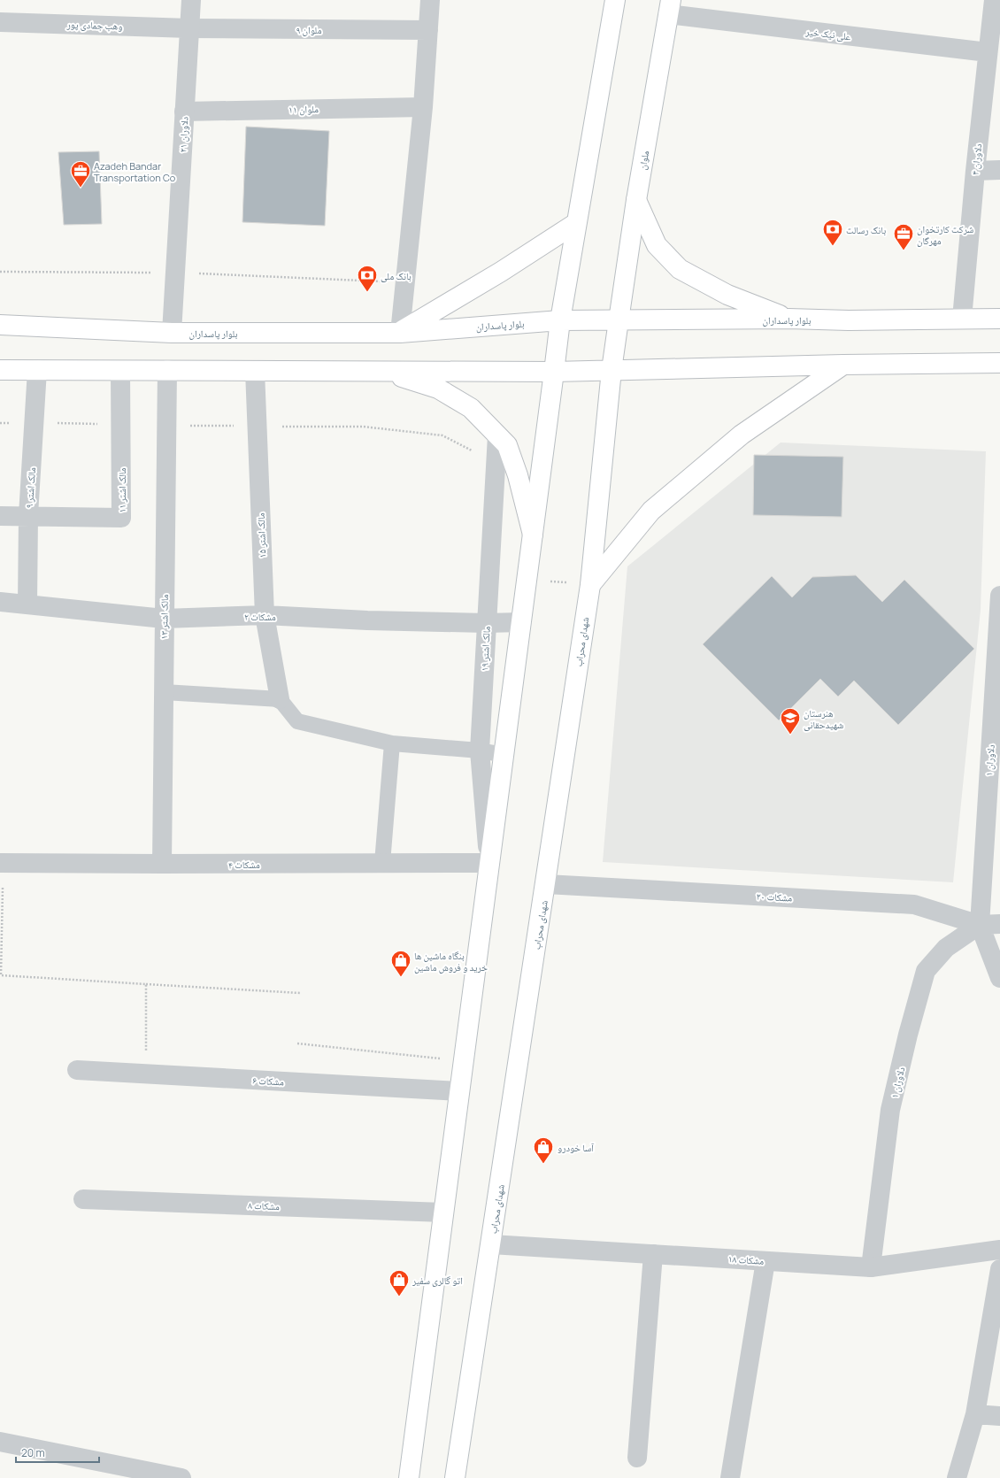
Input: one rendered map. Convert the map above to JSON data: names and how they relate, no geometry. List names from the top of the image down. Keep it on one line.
{"streets":{"main road":["ملوان","بلوار پاسداران","شهدای محراب"],"street":["وهب جمادی پور","ملوان ۹","علی نیک خیر","ملوان ۱۱","دلاوران ۲۱","دلاوران ۴","مالک اشتر ۹","مالک اشتر ۱۱","مالک اشتر ۱۵","مشکات ۲","مالک اشتر ۱۳","مالک اشتر ۱۹","دلاوران ۱","مشکات ۴","مشکات ۲۰","مشکات ۶","مشکات ۸","مشکات ۱۸"]},"crossings":[["وهب جمادی پور","ملوان ۹"],["وهب جمادی پور","دلاوران ۲۱"],["ملوان ۹","دلاوران ۲۱"],["علی نیک خیر","دلاوران ۴"],["علی نیک خیر","ملوان"],["ملوان ۱۱","دلاوران ۲۱"],["دلاوران ۲۱","بلوار پاسداران"],["دلاوران ۴","بلوار پاسداران"],["ملوان","بلوار پاسداران"],["ملوان","شهدای محراب"],["مالک اشتر ۹","مالک اشتر ۱۱"],["مالک اشتر ۹","مشکات ۲"],["مالک اشتر ۱۵","مشکات ۲"],["مشکات ۲","مالک اشتر ۱۳"],["مشکات ۲","مالک اشتر ۱۹"],["مالک اشتر ۱۳","مشکات ۴"],["شهدای محراب","مشکات ۲۰"],["شهدای محراب","مشکات ۱۸"],["مالک اشتر ۱۹","مشکات ۴"],["دلاوران ۱","مشکات ۲۰"],["دلاوران ۱","مشکات ۱۸"]],"places":{"office":["Azadeh Bandar Transportation Co","شرکت کارتخوان مهرگان"],"bank":["بانک رسالت","بانک ملی"],"school or university":["هنرستان شهیدحقانی"],"shop":["بنگاه ماشین ها خرید و فروش ماشین","آسا خودرو","اتو گالری سفیر"]},"scale_bar":"20 m"}
